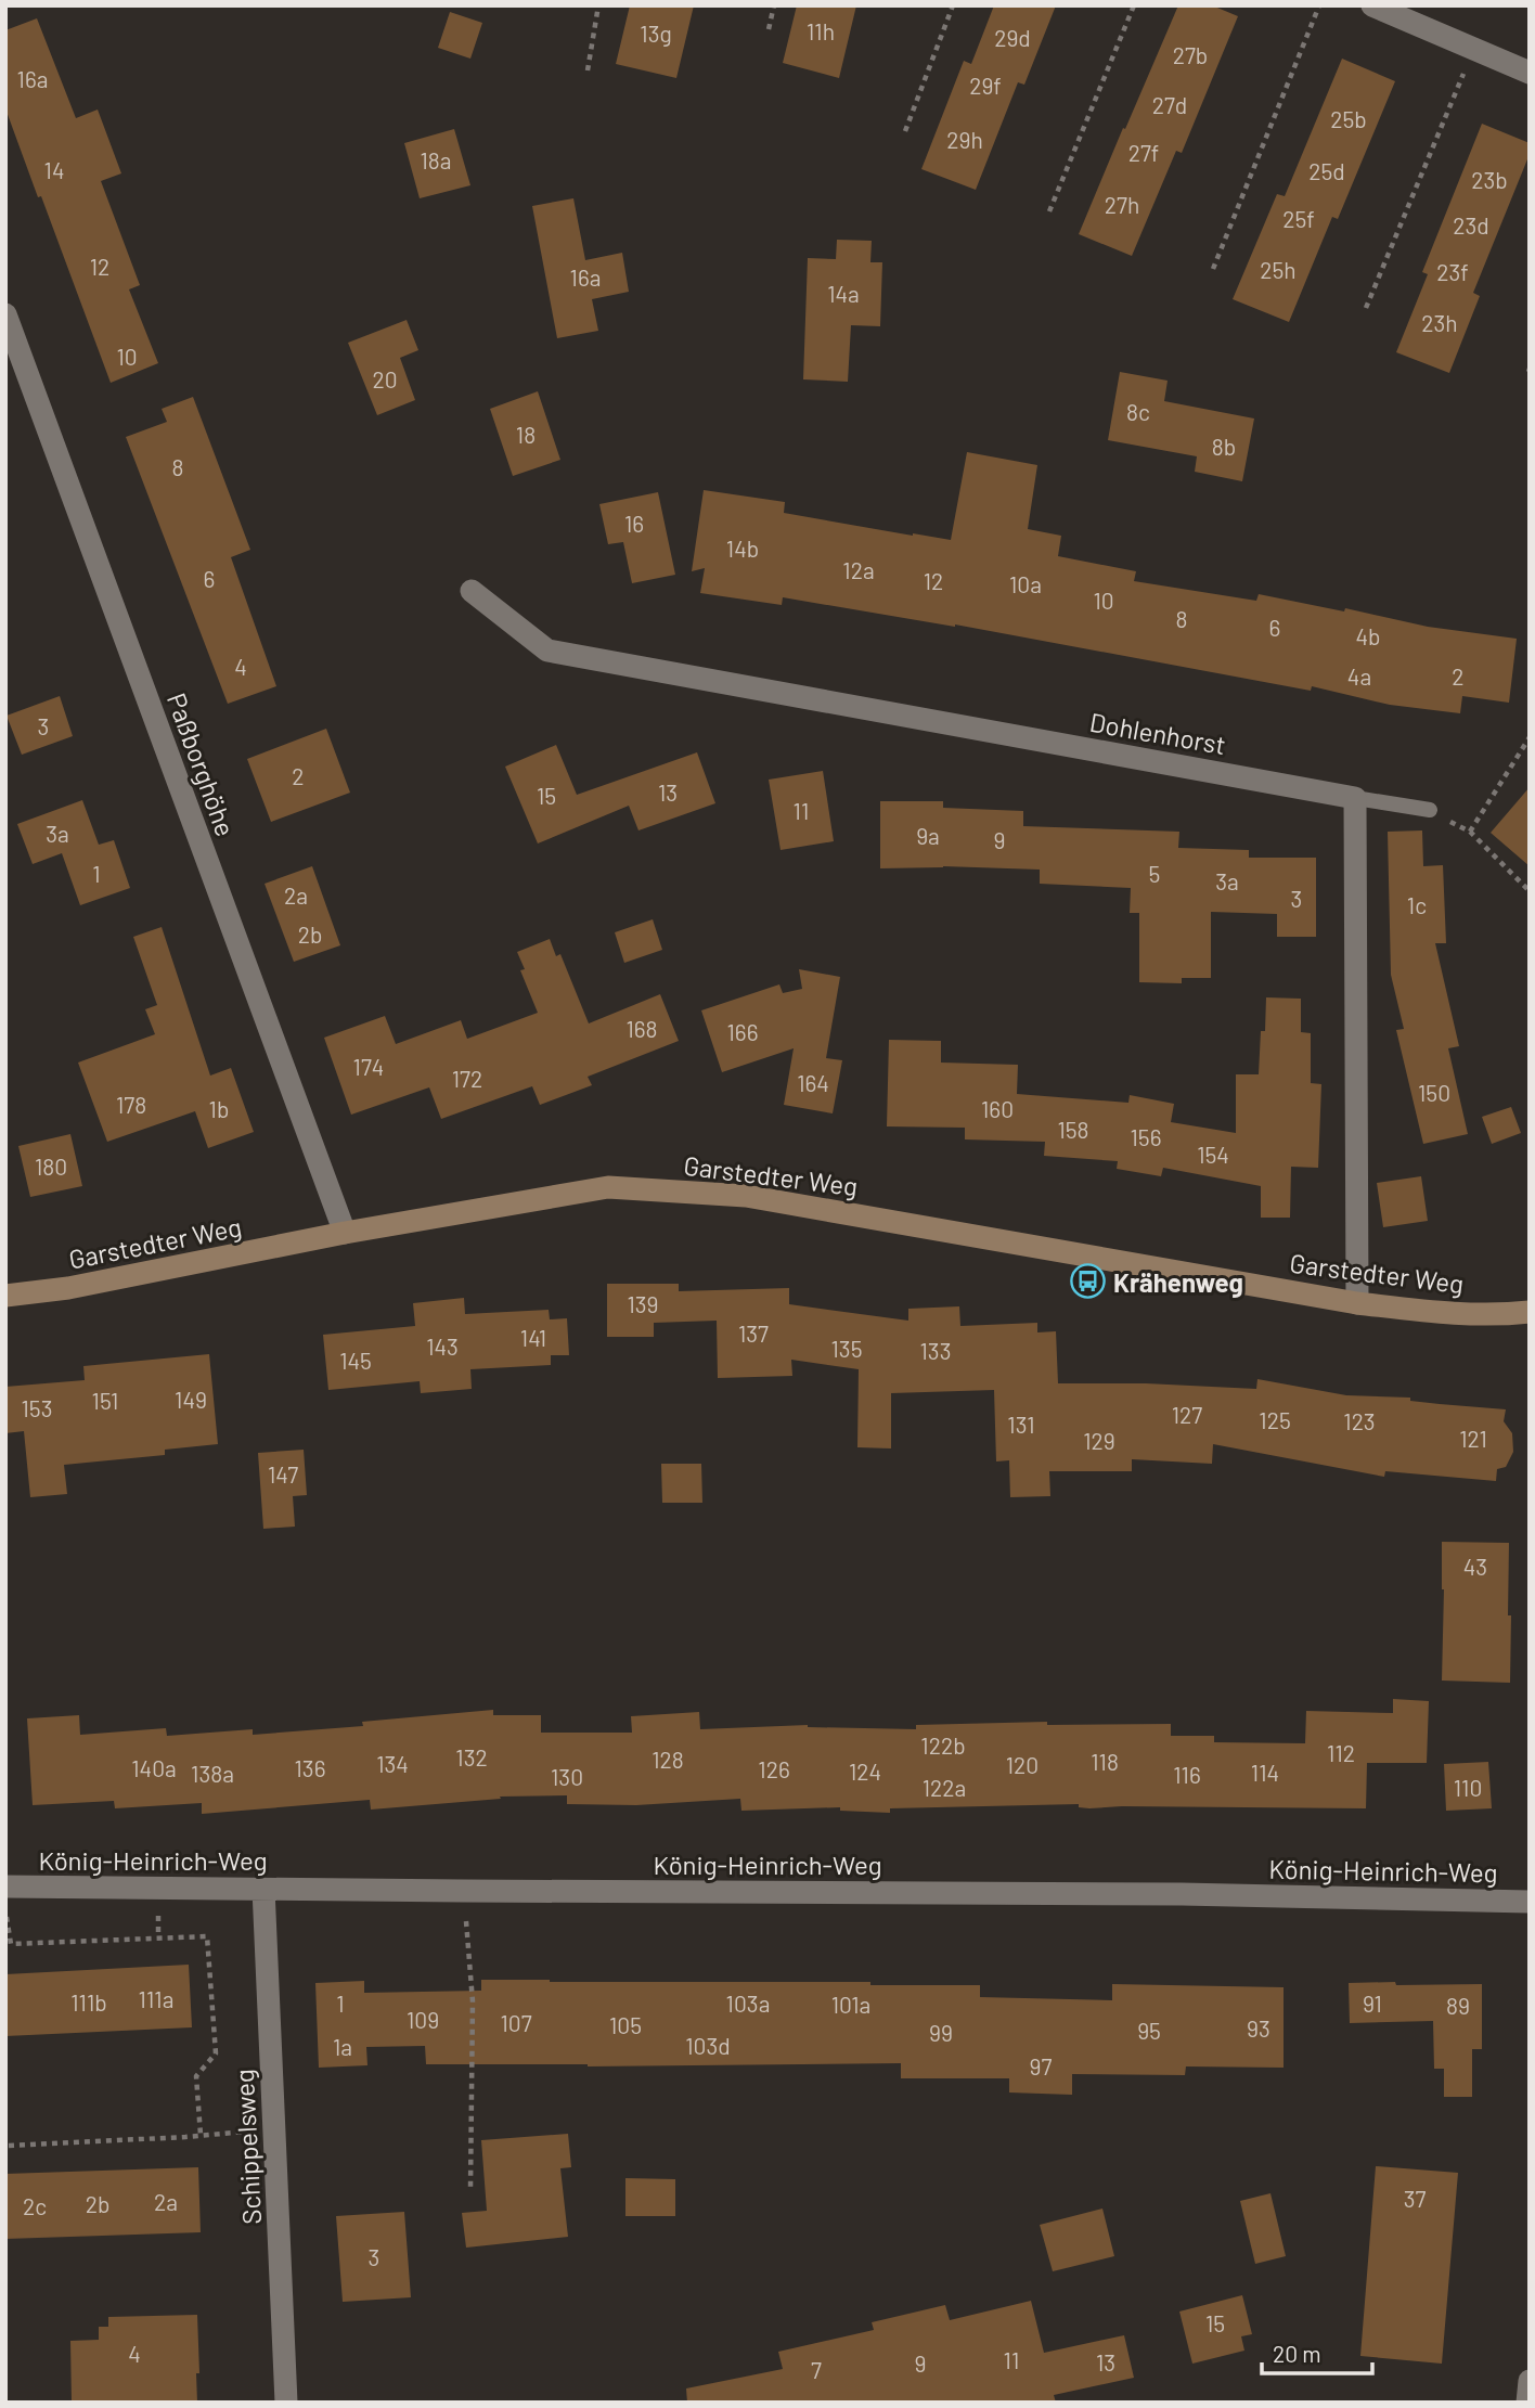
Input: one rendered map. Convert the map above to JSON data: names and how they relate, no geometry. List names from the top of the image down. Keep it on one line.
{"streets":{"main road":["Garstedter Weg"],"street":["Dohlenhorst","Paßborghöhe","König-Heinrich-Weg","Schippelsweg"]},"crossings":[["Paßborghöhe","Garstedter Weg"],["König-Heinrich-Weg","Schippelsweg"]],"places":{"bus stop":["Krähenweg"]},"house_numbers":["11h","13g","29d","27b","16a","29f","27d","25b","29h","27f","18a","14","25d","23b","27h","25f","23d","12","25h","23f","16a","14a","23h","10","20","8c","18","8b","8","16","14b","12a","6","12","10a","10","8","6","4b","4","4a","2","3","2","13","15","11","3a","9a","9","1","5","3a","2a","3","1c","2b","168","166","174","172","164","150","178","1b","160","158","156","154","180","139","137","141","143","135","133","145","149","151","153","127","125","123","131","121","129","147","43","122b","112","132","128","118","134","120","140a","136","126","124","114","138a","116","130","122a","110","111a","111b","1","103a","91","101a","89","109","107","105","93","95","99","103d","1a","97","37","2a","2b","2c","3","15","4","11","13","9","7"],"scale_bar":"20 m"}
